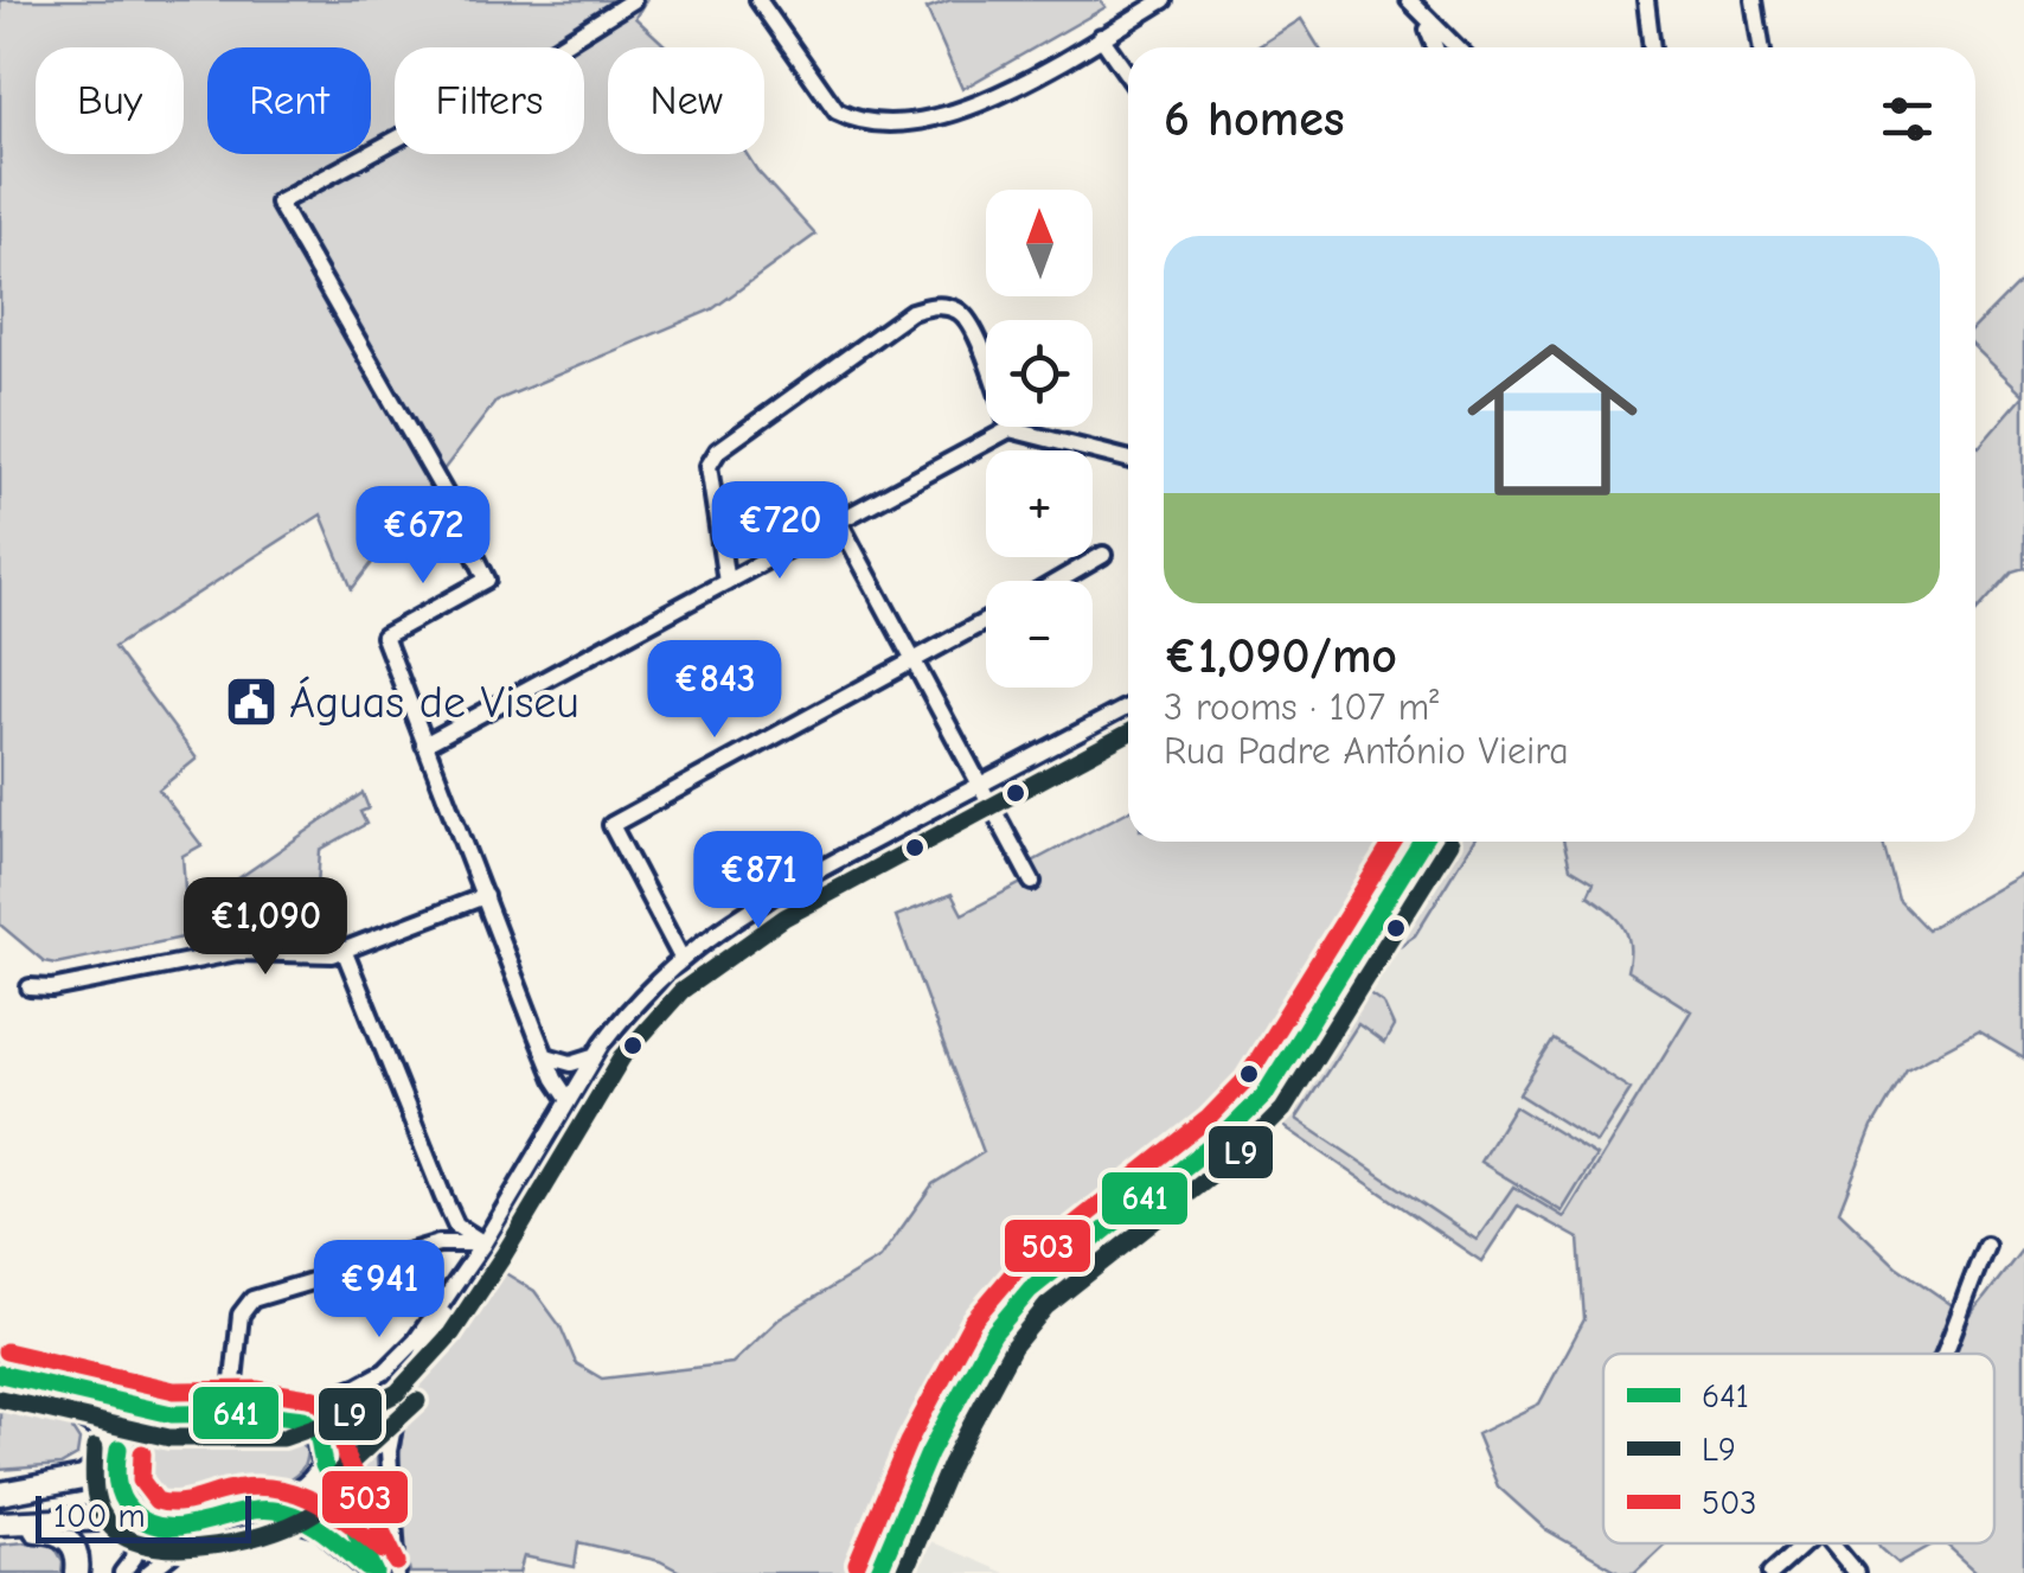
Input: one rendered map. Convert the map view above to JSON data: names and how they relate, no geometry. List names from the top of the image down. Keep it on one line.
{"places":{"public building":["Águas de Viseu"]},"lines":["transit line L9","transit line 641","transit line 503"],"legend":["641","L9","503"],"scale_bar":"100 m","north":"top","page":{"chip":["Buy","Rent","Filters","New"],"heading":"6 homes","map_buttons":["+","−"],"list":[{"name":"€1,090/mo","note":"3 rooms · 107 m² · Rua Padre António Vieira"}],"price":["€720","€672","€843","€871","€1,090","€941"],"scale":"100 m"}}
